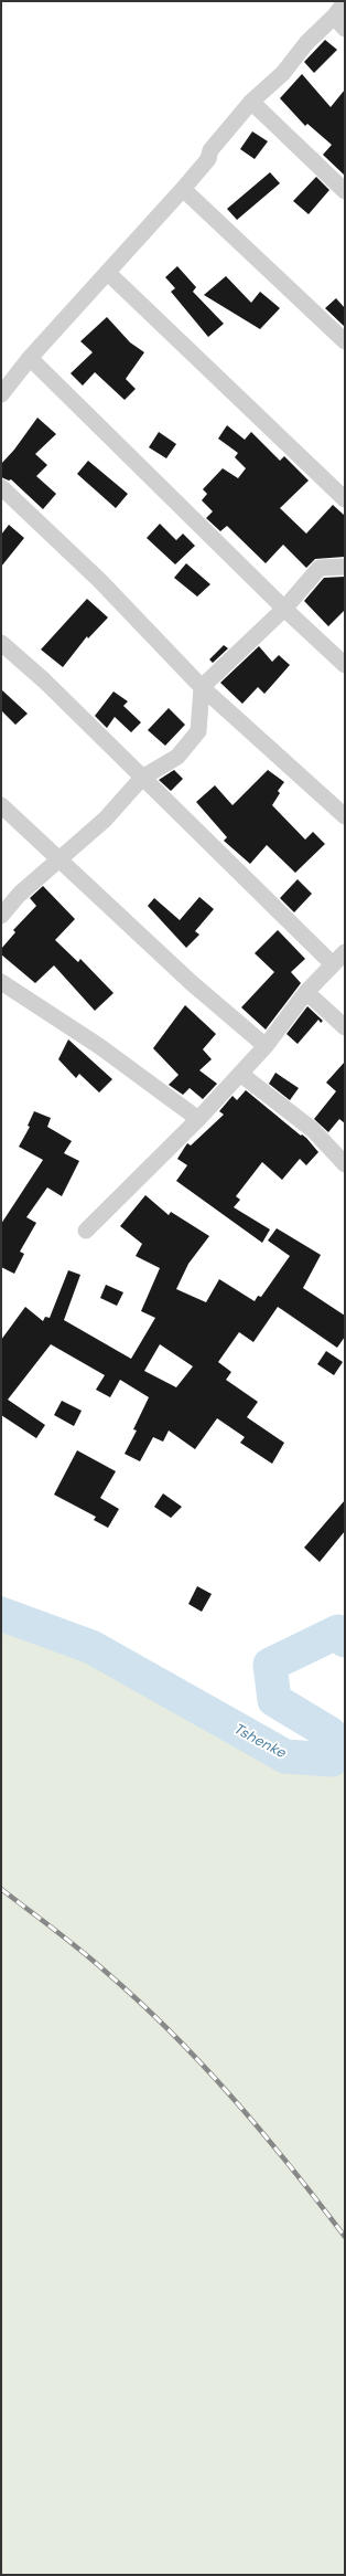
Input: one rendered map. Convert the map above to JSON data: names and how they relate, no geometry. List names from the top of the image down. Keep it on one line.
{"water":["Tshenke"]}
